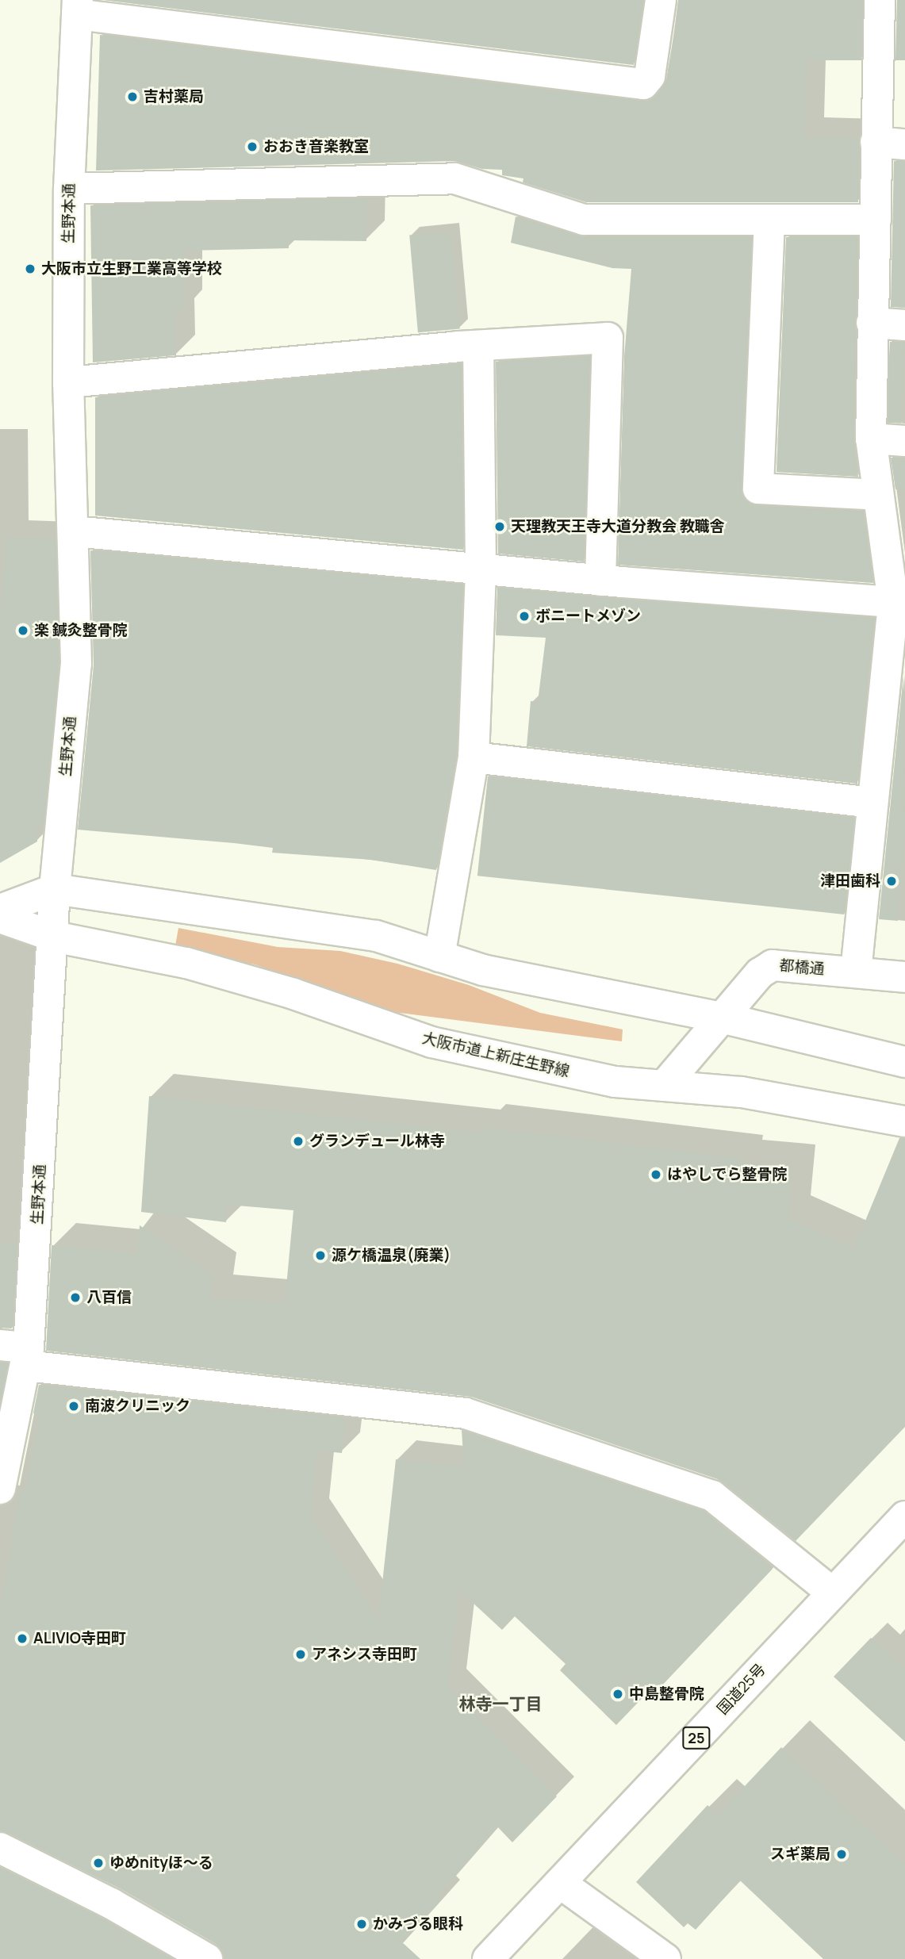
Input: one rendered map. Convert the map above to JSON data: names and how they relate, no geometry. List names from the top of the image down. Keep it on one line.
{"streets":{"main road":["生野本通","都橋通","大阪市道上新庄生野線","国道25号","25"]},"crossings":[["生野本通","大阪市道上新庄生野線"],["都橋通","大阪市道上新庄生野線"]],"districts":["林寺一丁目"],"places":["吉村薬局","おおき音楽教室","大阪市立生野工業高等学校","天理教天王寺大道分教会 教職舎","ボニートメゾン","楽 鍼灸整骨院","津田歯科","グランデュール林寺","はやしでら整骨院","源ケ橋温泉(廃業)","八百信","南波クリニック","ALIVIO寺田町","アネシス寺田町","中島整骨院","スギ薬局","ゆめnityほ〜る","かみづる眼科"]}
